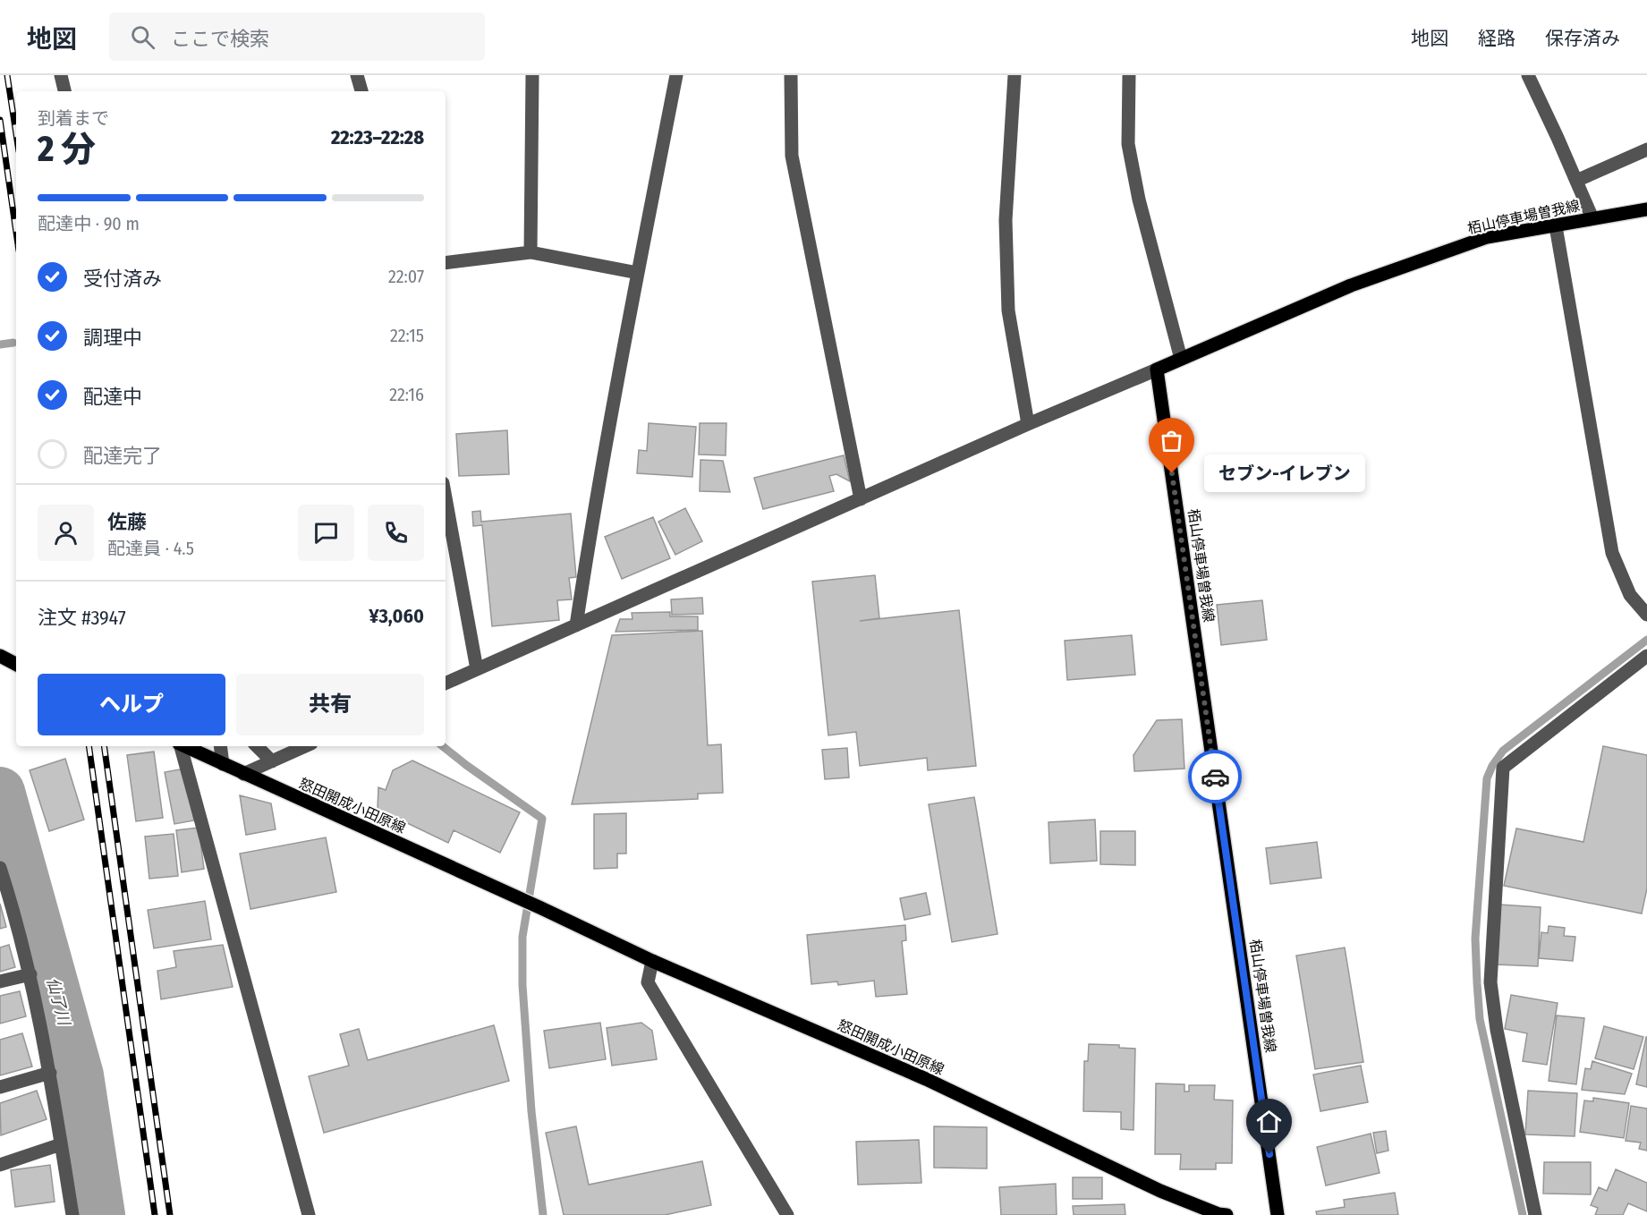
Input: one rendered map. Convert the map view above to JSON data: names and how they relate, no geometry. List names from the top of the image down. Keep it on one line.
{"streets":{"main road":["栢山停車場曽我線","怒田開成小田原線"]},"water":["仙了川"],"places":["セブン-イレブン"],"page":{"header":"地図","search":"ここで検索","nav":["地図","経路","保存済み"],"heading":["2 分","到着まで","22:23–22:28"],"panel":["佐藤","配達員 · 4.5","注文 #3947","¥3,060"],"bar":"配達中 · 90 m","list":[["受付済み","22:07"],["調理中","22:15"],["配達中","22:16"],"配達完了"],"bubble":"セブン-イレブン","buttons":["ヘルプ","共有"]}}
